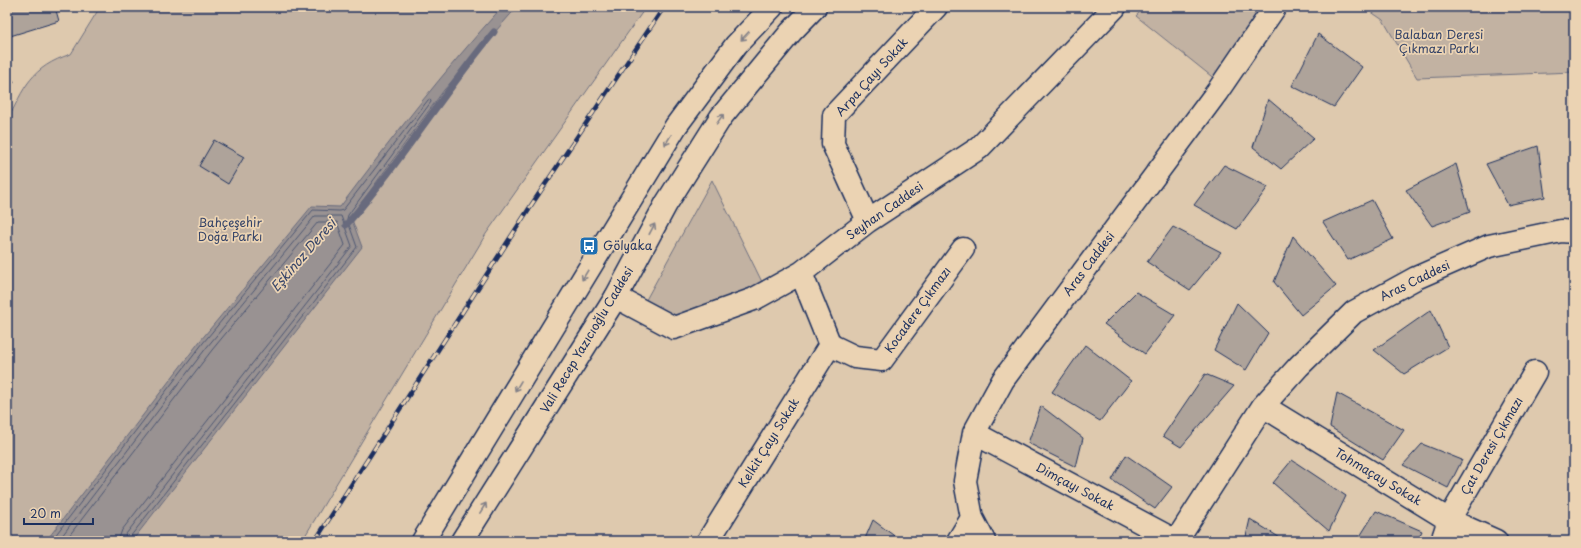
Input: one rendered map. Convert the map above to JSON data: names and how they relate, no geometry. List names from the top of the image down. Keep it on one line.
{"streets":{"street":["Arpa Çayı Sokak","Seyhan Caddesi","Aras Caddesi","Kocadere Çıkmazı","Vali Recep Yazıcıoğlu Caddesi","Kelkit Çayı Sokak","Çat Deresi Çıkmazı","Tohmaçay Sokak","Dimçayı Sokak"]},"crossings":[["Arpa Çayı Sokak","Seyhan Caddesi"],["Seyhan Caddesi","Vali Recep Yazıcıoğlu Caddesi"],["Aras Caddesi","Tohmaçay Sokak"],["Aras Caddesi","Dimçayı Sokak"],["Kocadere Çıkmazı","Kelkit Çayı Sokak"],["Çat Deresi Çıkmazı","Tohmaçay Sokak"]],"water":["Eşkinoz Deresi"],"parks":["Balaban Deresi Çıkmazı Parkı","Bahçeşehir Doğa Parkı"],"places":{"bus stop":["Gölyaka"]},"scale_bar":"20 m"}
